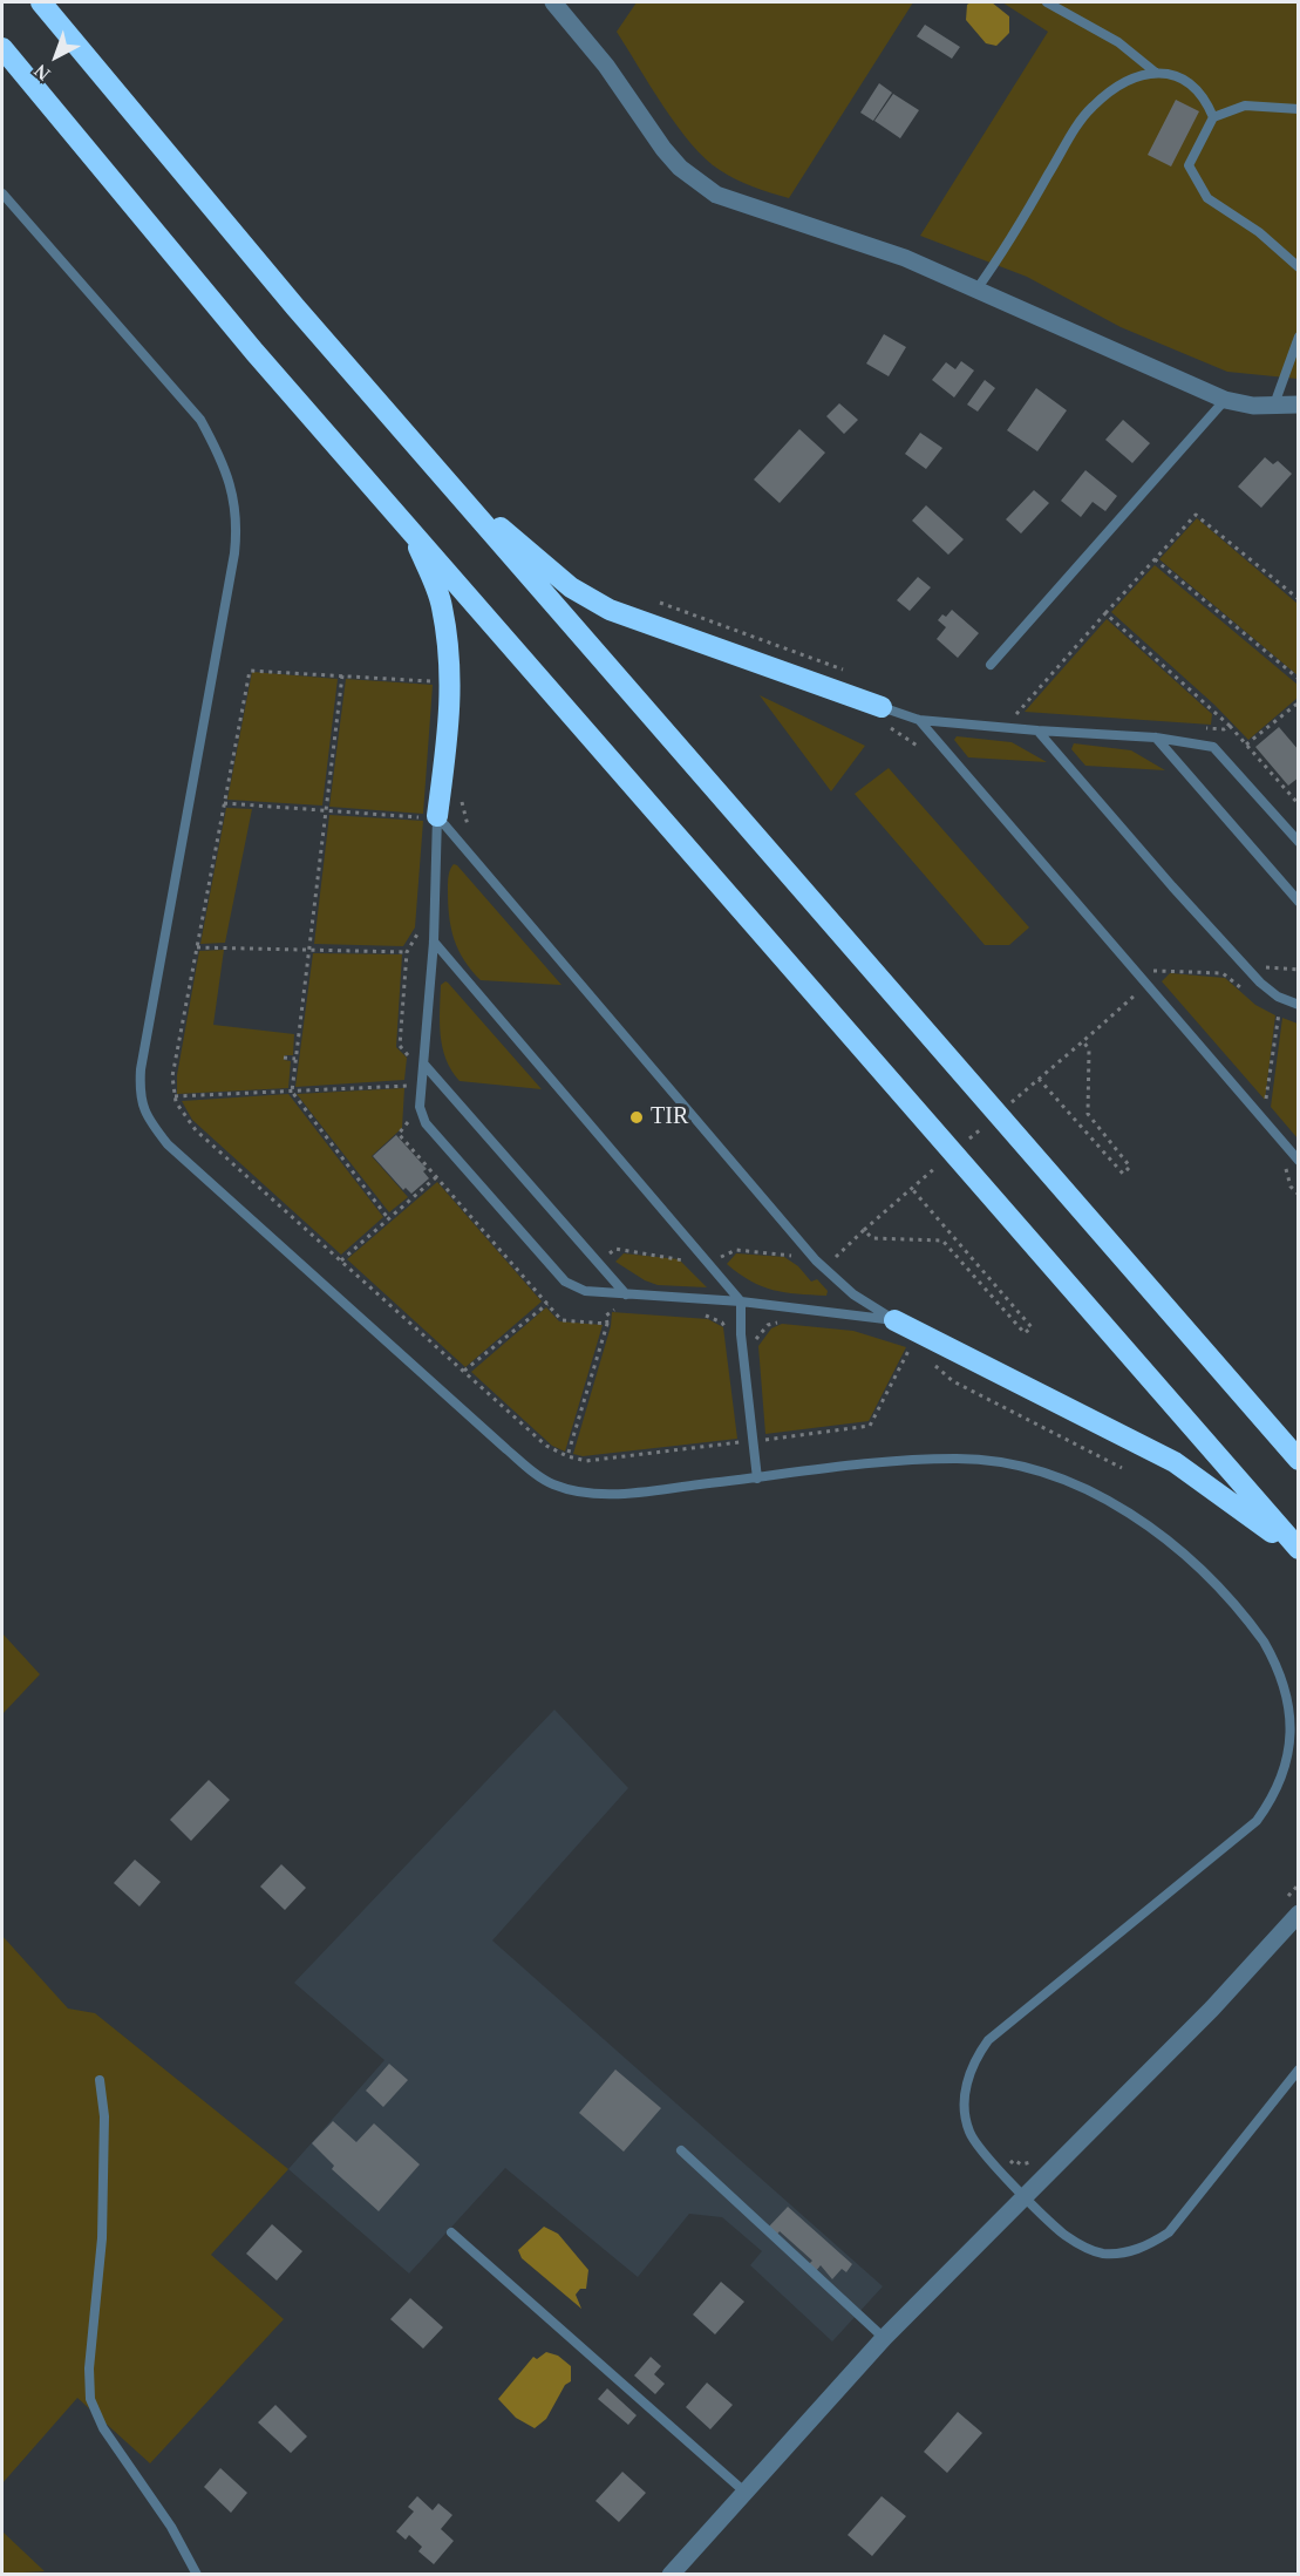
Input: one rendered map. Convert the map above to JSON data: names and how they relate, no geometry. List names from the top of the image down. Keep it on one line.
{"places":["TIR"],"north":"bottom left"}
